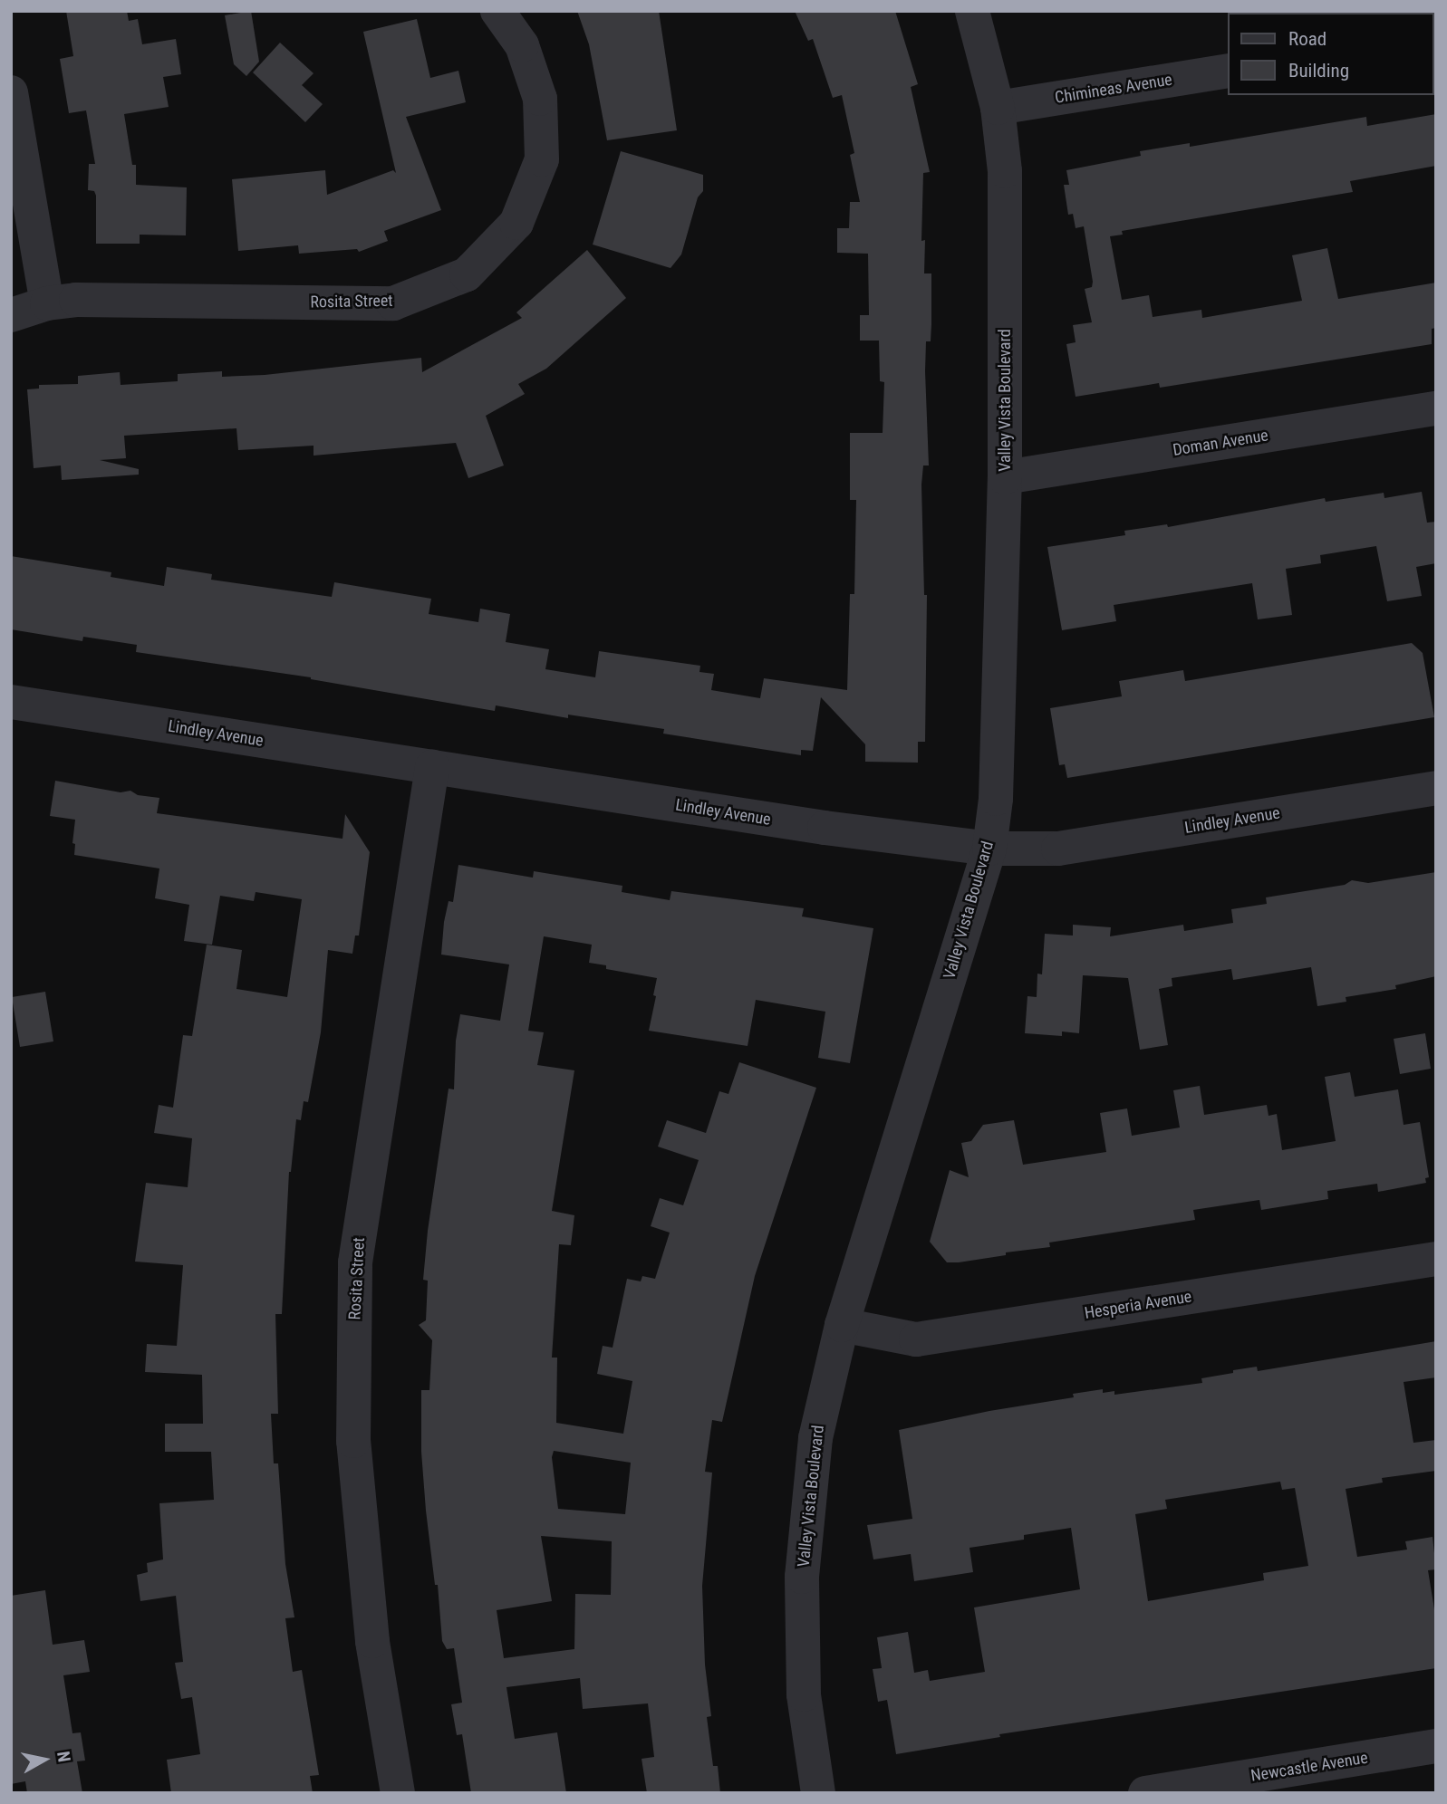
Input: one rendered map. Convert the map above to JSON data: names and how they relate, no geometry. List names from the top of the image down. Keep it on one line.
{"streets":{"street":["Chimineas Avenue","Rosita Street","Valley Vista Boulevard","Doman Avenue","Lindley Avenue","Hesperia Avenue","Newcastle Avenue"]},"crossings":[["Chimineas Avenue","Valley Vista Boulevard"],["Rosita Street","Lindley Avenue"],["Valley Vista Boulevard","Doman Avenue"],["Valley Vista Boulevard","Lindley Avenue"],["Valley Vista Boulevard","Hesperia Avenue"]],"legend":["Road","Building"],"north":"right"}
